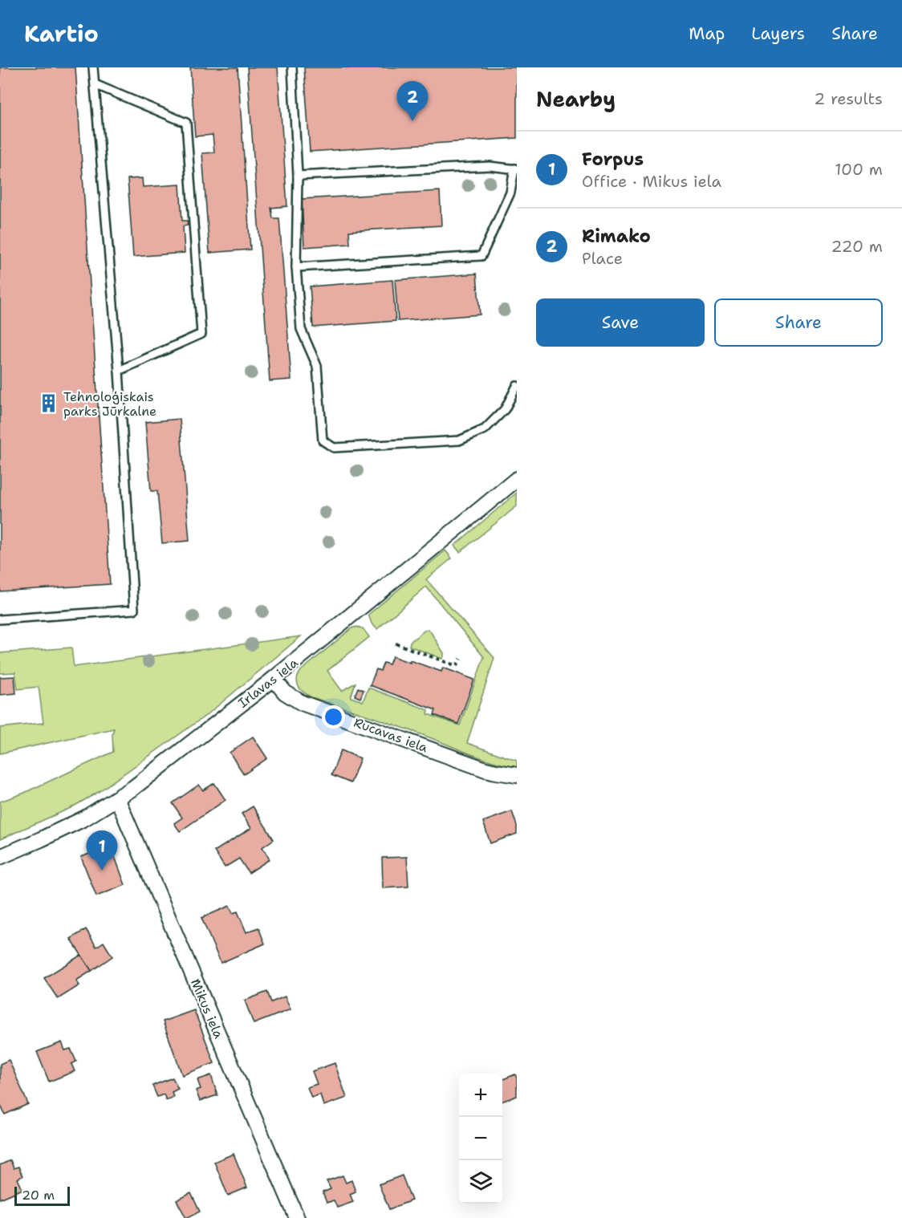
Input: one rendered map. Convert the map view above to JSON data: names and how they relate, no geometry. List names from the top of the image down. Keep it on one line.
{"streets":{"street":["Irlavas iela","Rucavas iela","Mikus iela"]},"crossings":[["Irlavas iela","Rucavas iela"],["Irlavas iela","Mikus iela"]],"places":{"building":["Tehnoloģiskais parks Jūrkalne"]},"scale_bar":"20 m","page":{"header":"Kartio","nav":["Map","Layers","Share"],"heading":["Nearby","2 results"],"pins":["2","1"],"list":[{"mark":"1","name":"Forpus","note":"Office · Mikus iela","value":"100 m"},{"mark":"2","name":"Rimako","note":"Place","value":"220 m"}],"buttons":["Save","Share"],"map_buttons":["+","−"],"scale":"20 m"}}
